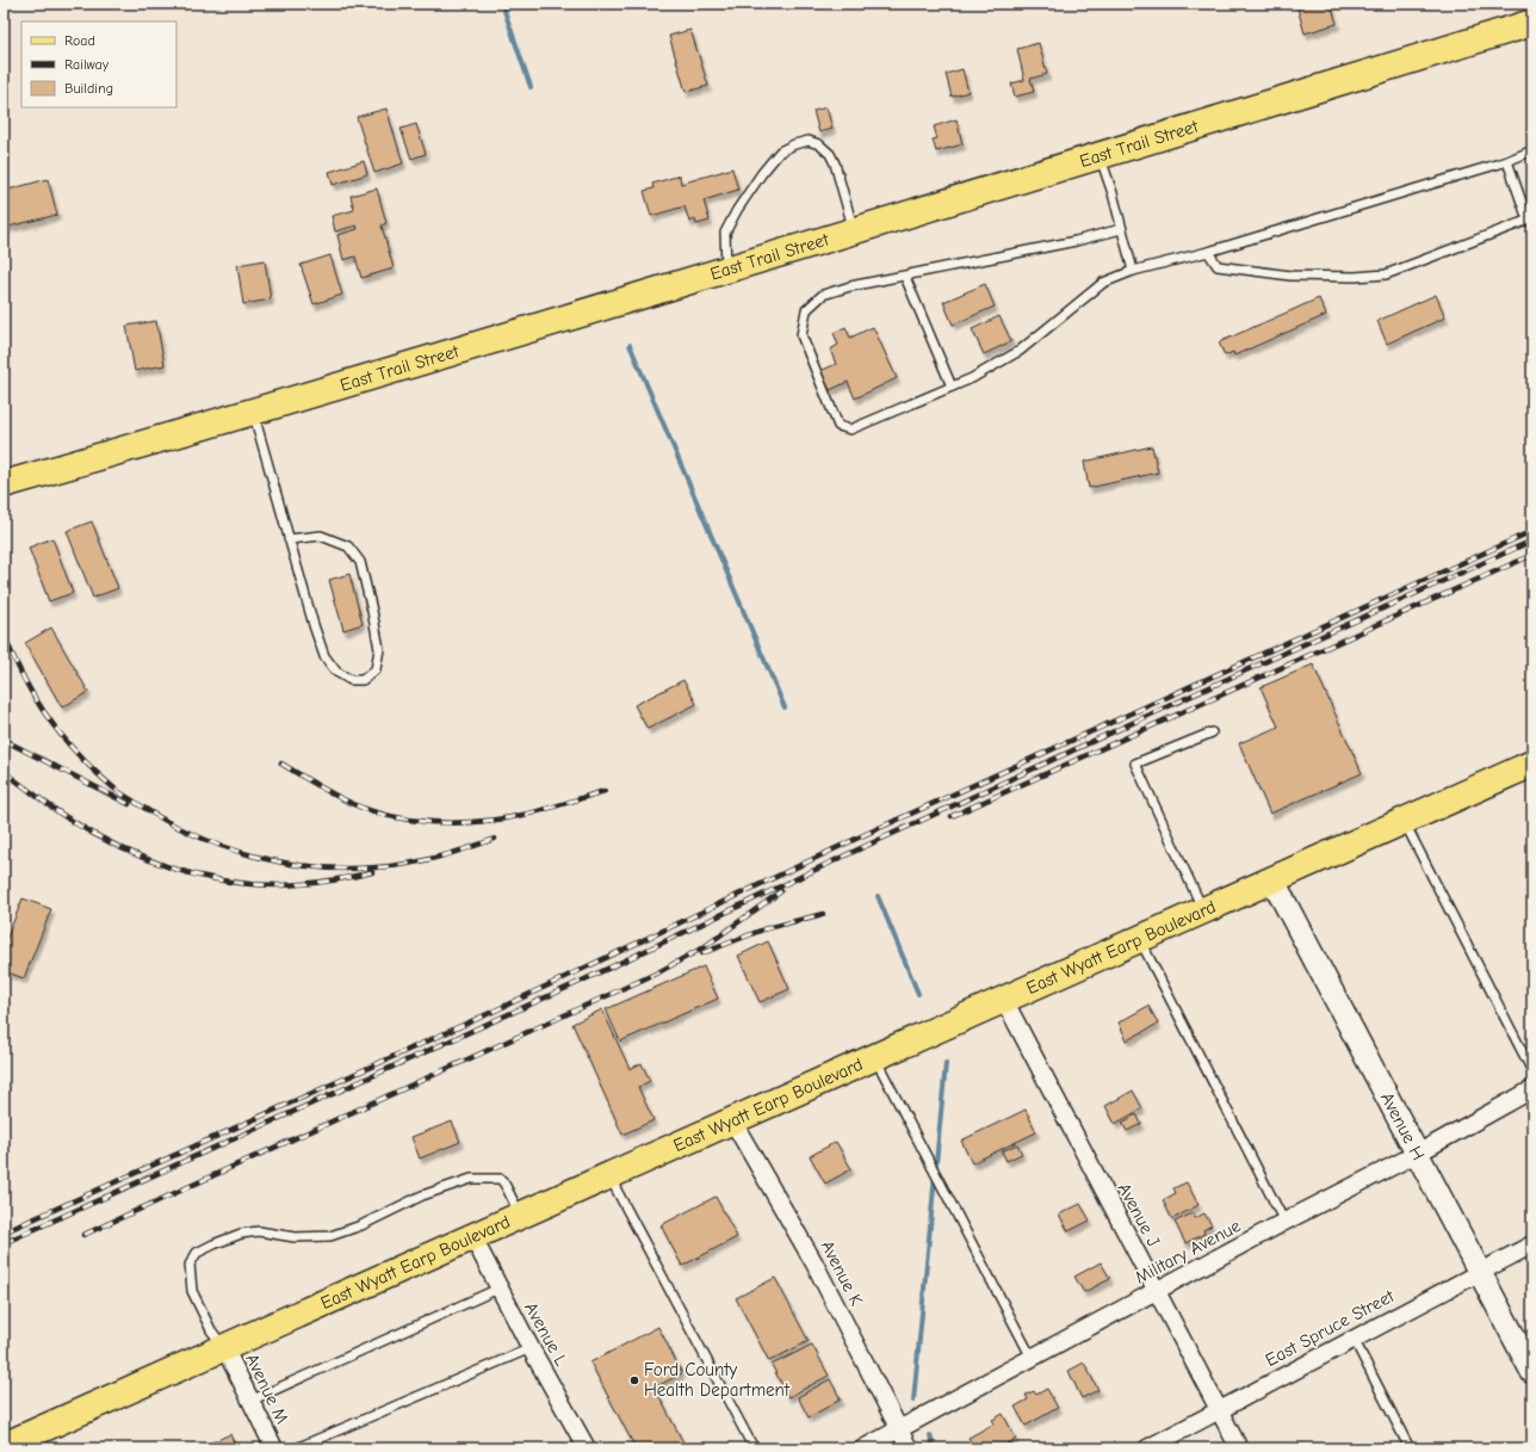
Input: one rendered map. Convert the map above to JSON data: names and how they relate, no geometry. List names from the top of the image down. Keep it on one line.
{"streets":{"main road":["East Trail Street","East Wyatt Earp Boulevard"],"street":["Avenue H","Avenue J","Military Avenue","Avenue K","East Spruce Street","Avenue L","Avenue M"]},"crossings":[["East Wyatt Earp Boulevard","Avenue H"],["East Wyatt Earp Boulevard","Avenue J"],["East Wyatt Earp Boulevard","Avenue K"],["East Wyatt Earp Boulevard","Avenue L"],["East Wyatt Earp Boulevard","Avenue M"],["Avenue H","Military Avenue"],["Avenue H","East Spruce Street"],["Avenue J","Military Avenue"],["Avenue J","East Spruce Street"],["Military Avenue","Avenue K"]],"places":["Ford County Health Department"],"legend":["Road","Railway","Building"]}
